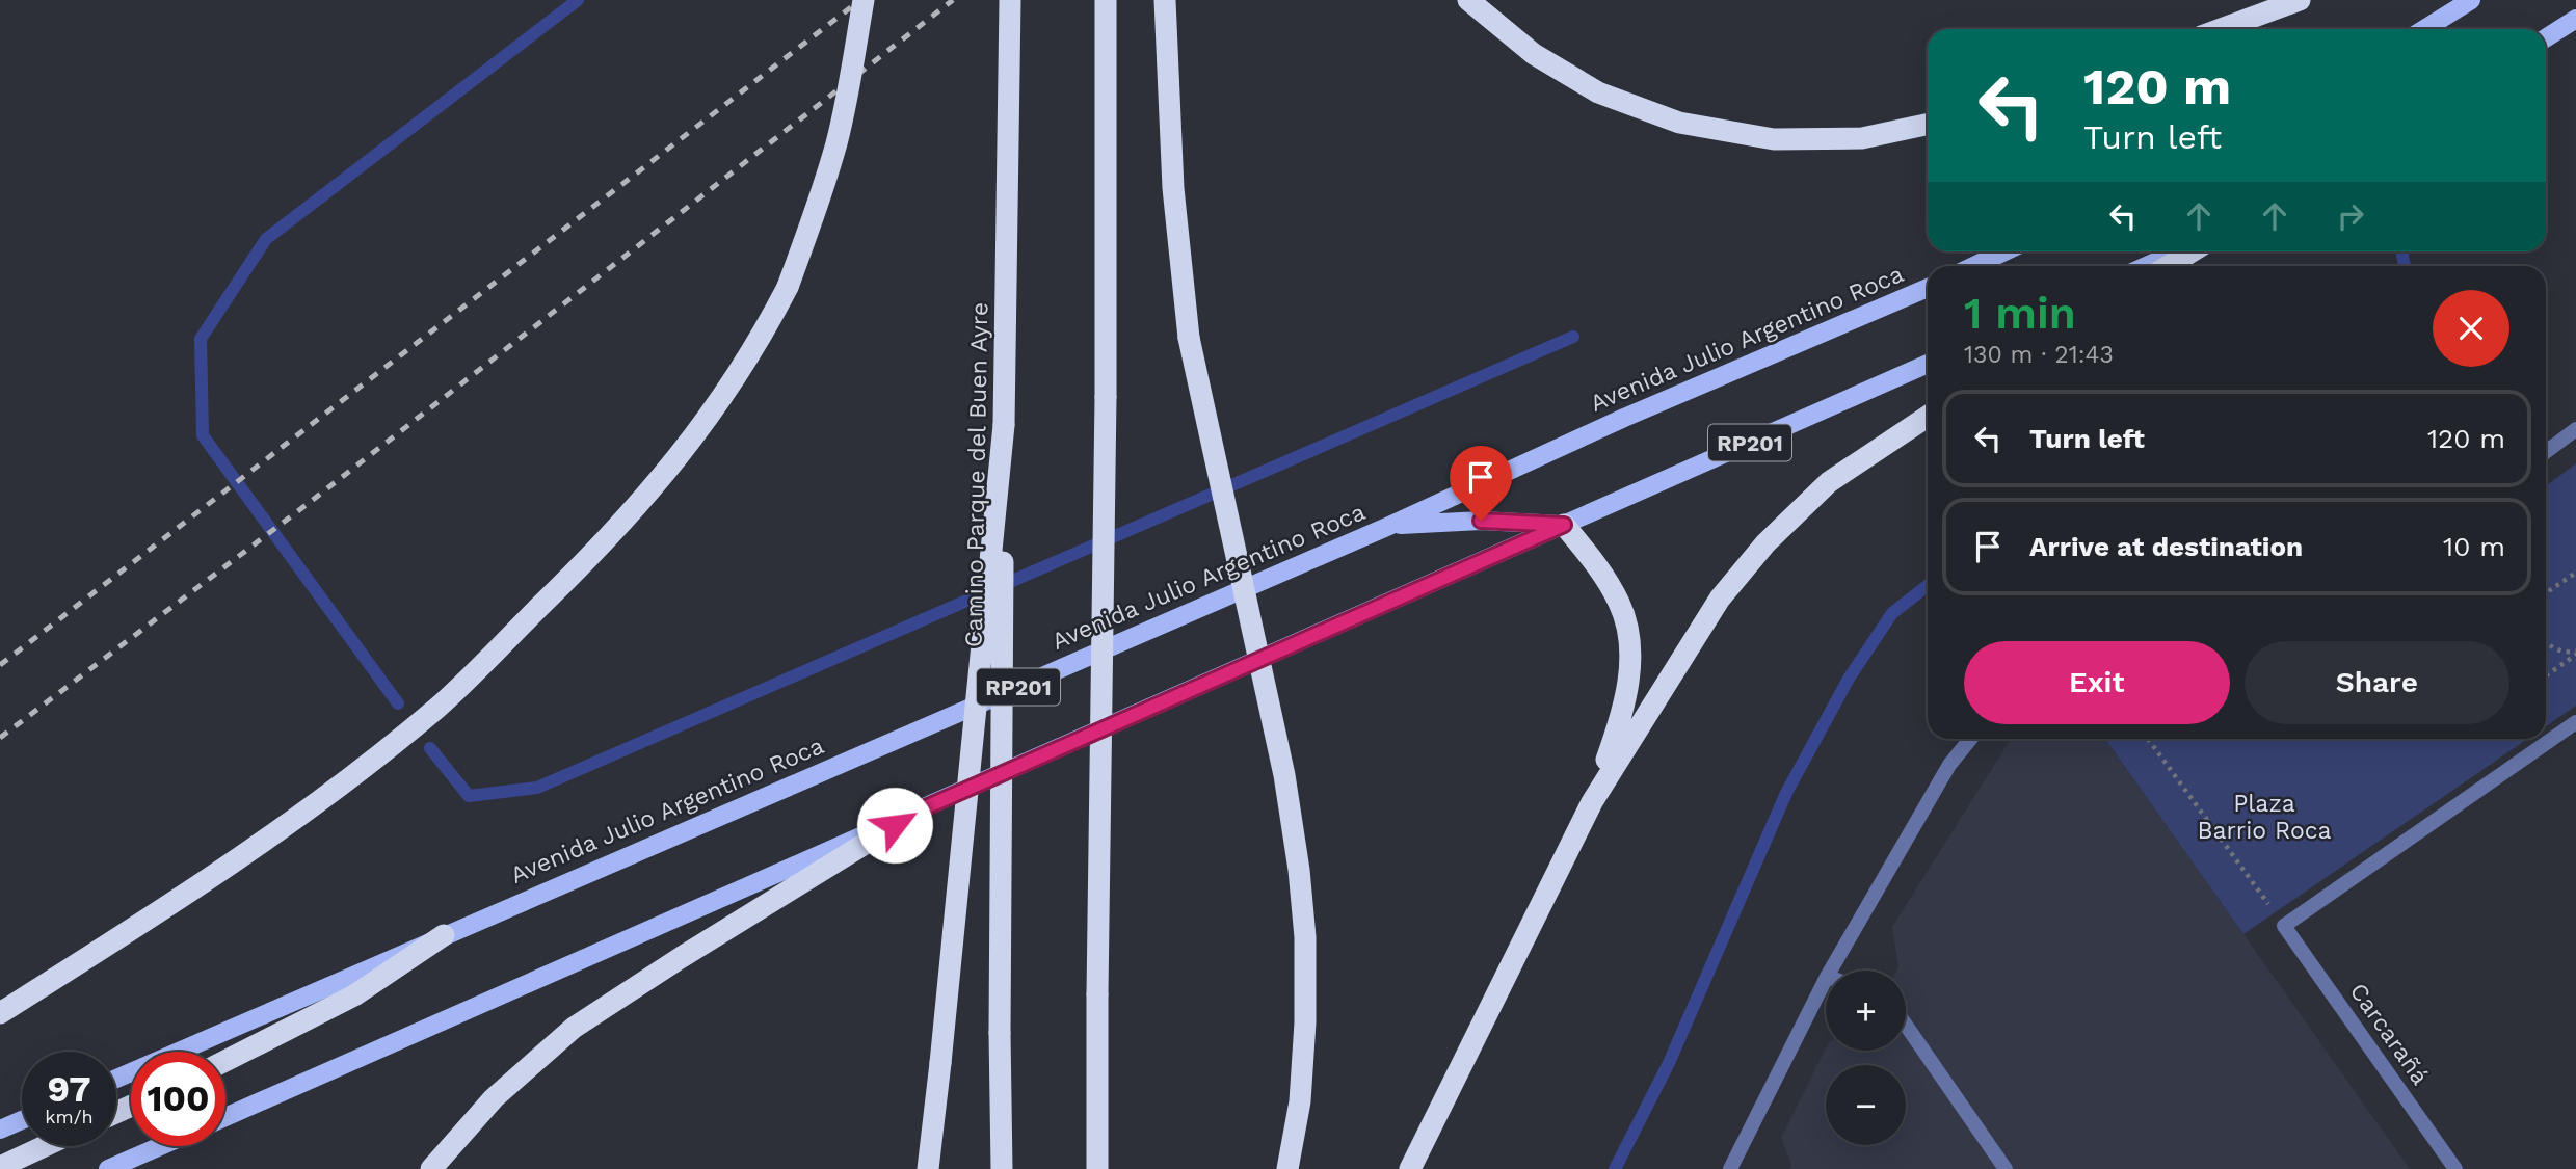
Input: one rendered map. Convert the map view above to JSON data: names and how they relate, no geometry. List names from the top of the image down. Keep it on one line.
{"streets":{"highway":["Camino Parque del Buen Ayre"],"main road":["Avenida Julio Argentino Roca","RP201"],"street":["Carcarañá"]},"parks":["Plaza Barrio Roca"],"page":{"turn":["120 m","Turn left"],"heading":["1 min","130 m · 21:43"],"list":[{"name":"Turn left","value":"120 m"},{"name":"Arrive at destination","value":"10 m"}],"buttons":["Exit","Share"],"map_buttons":["+","−"],"speed":"97 km/h","limit":"100"}}
